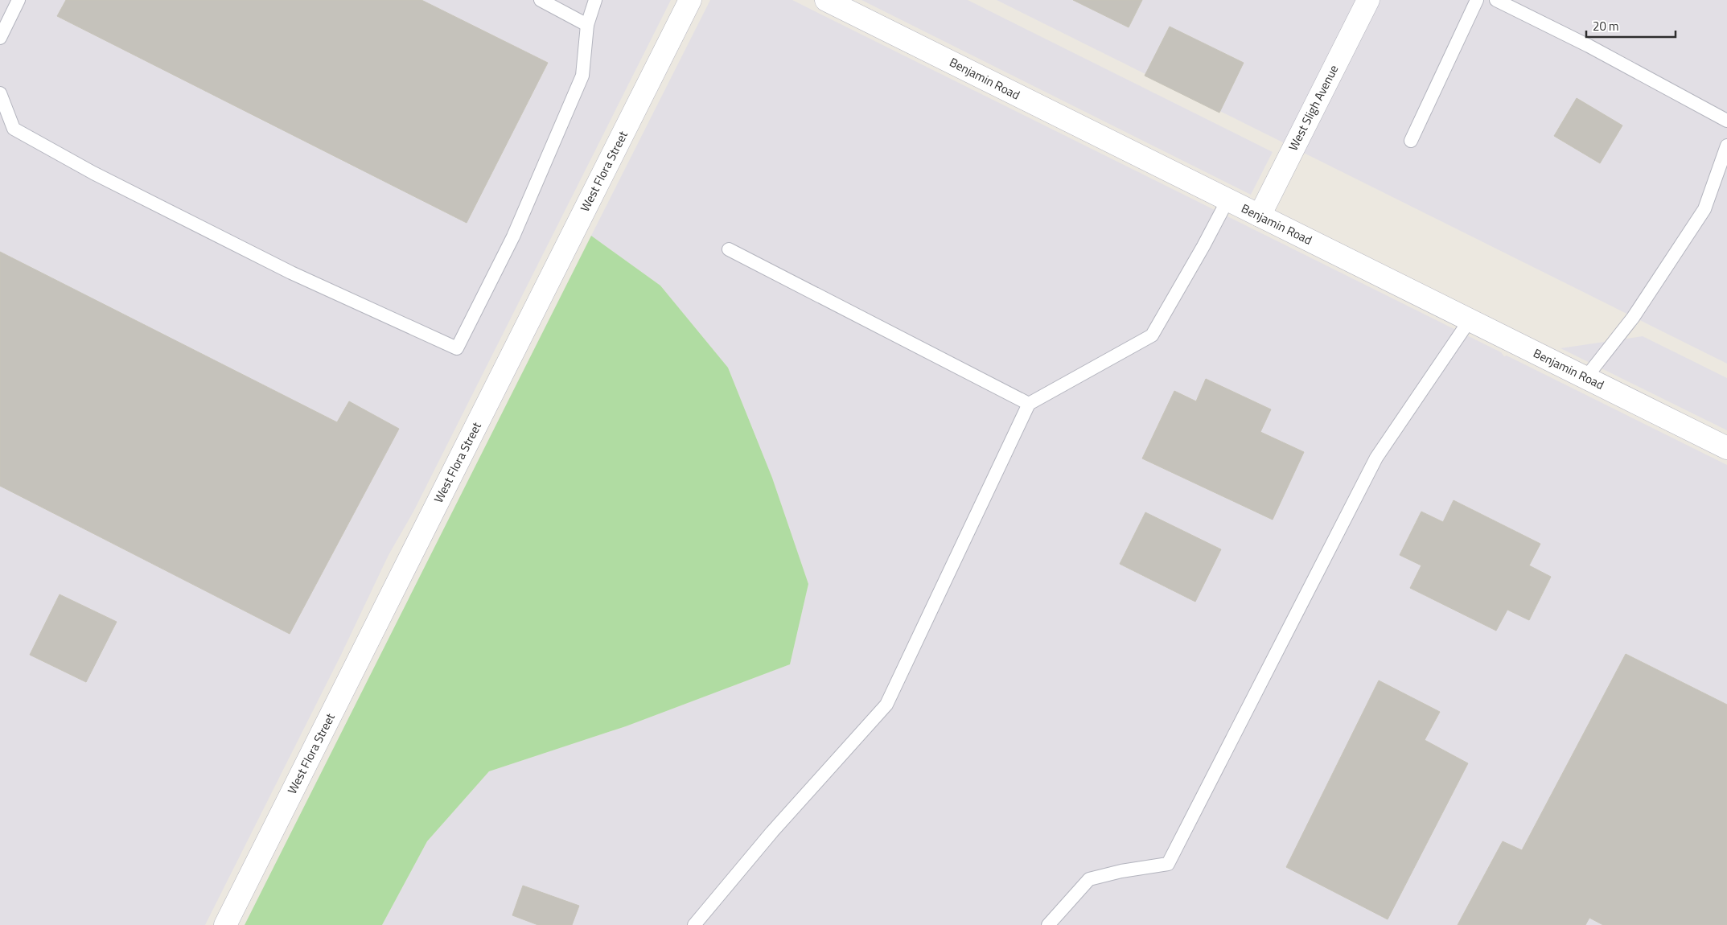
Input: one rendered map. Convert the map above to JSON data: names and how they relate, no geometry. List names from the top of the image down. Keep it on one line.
{"streets":{"street":["Benjamin Road","West Sligh Avenue","West Flora Street"]},"crossings":[["Benjamin Road","West Sligh Avenue"]],"scale_bar":"20 m"}
